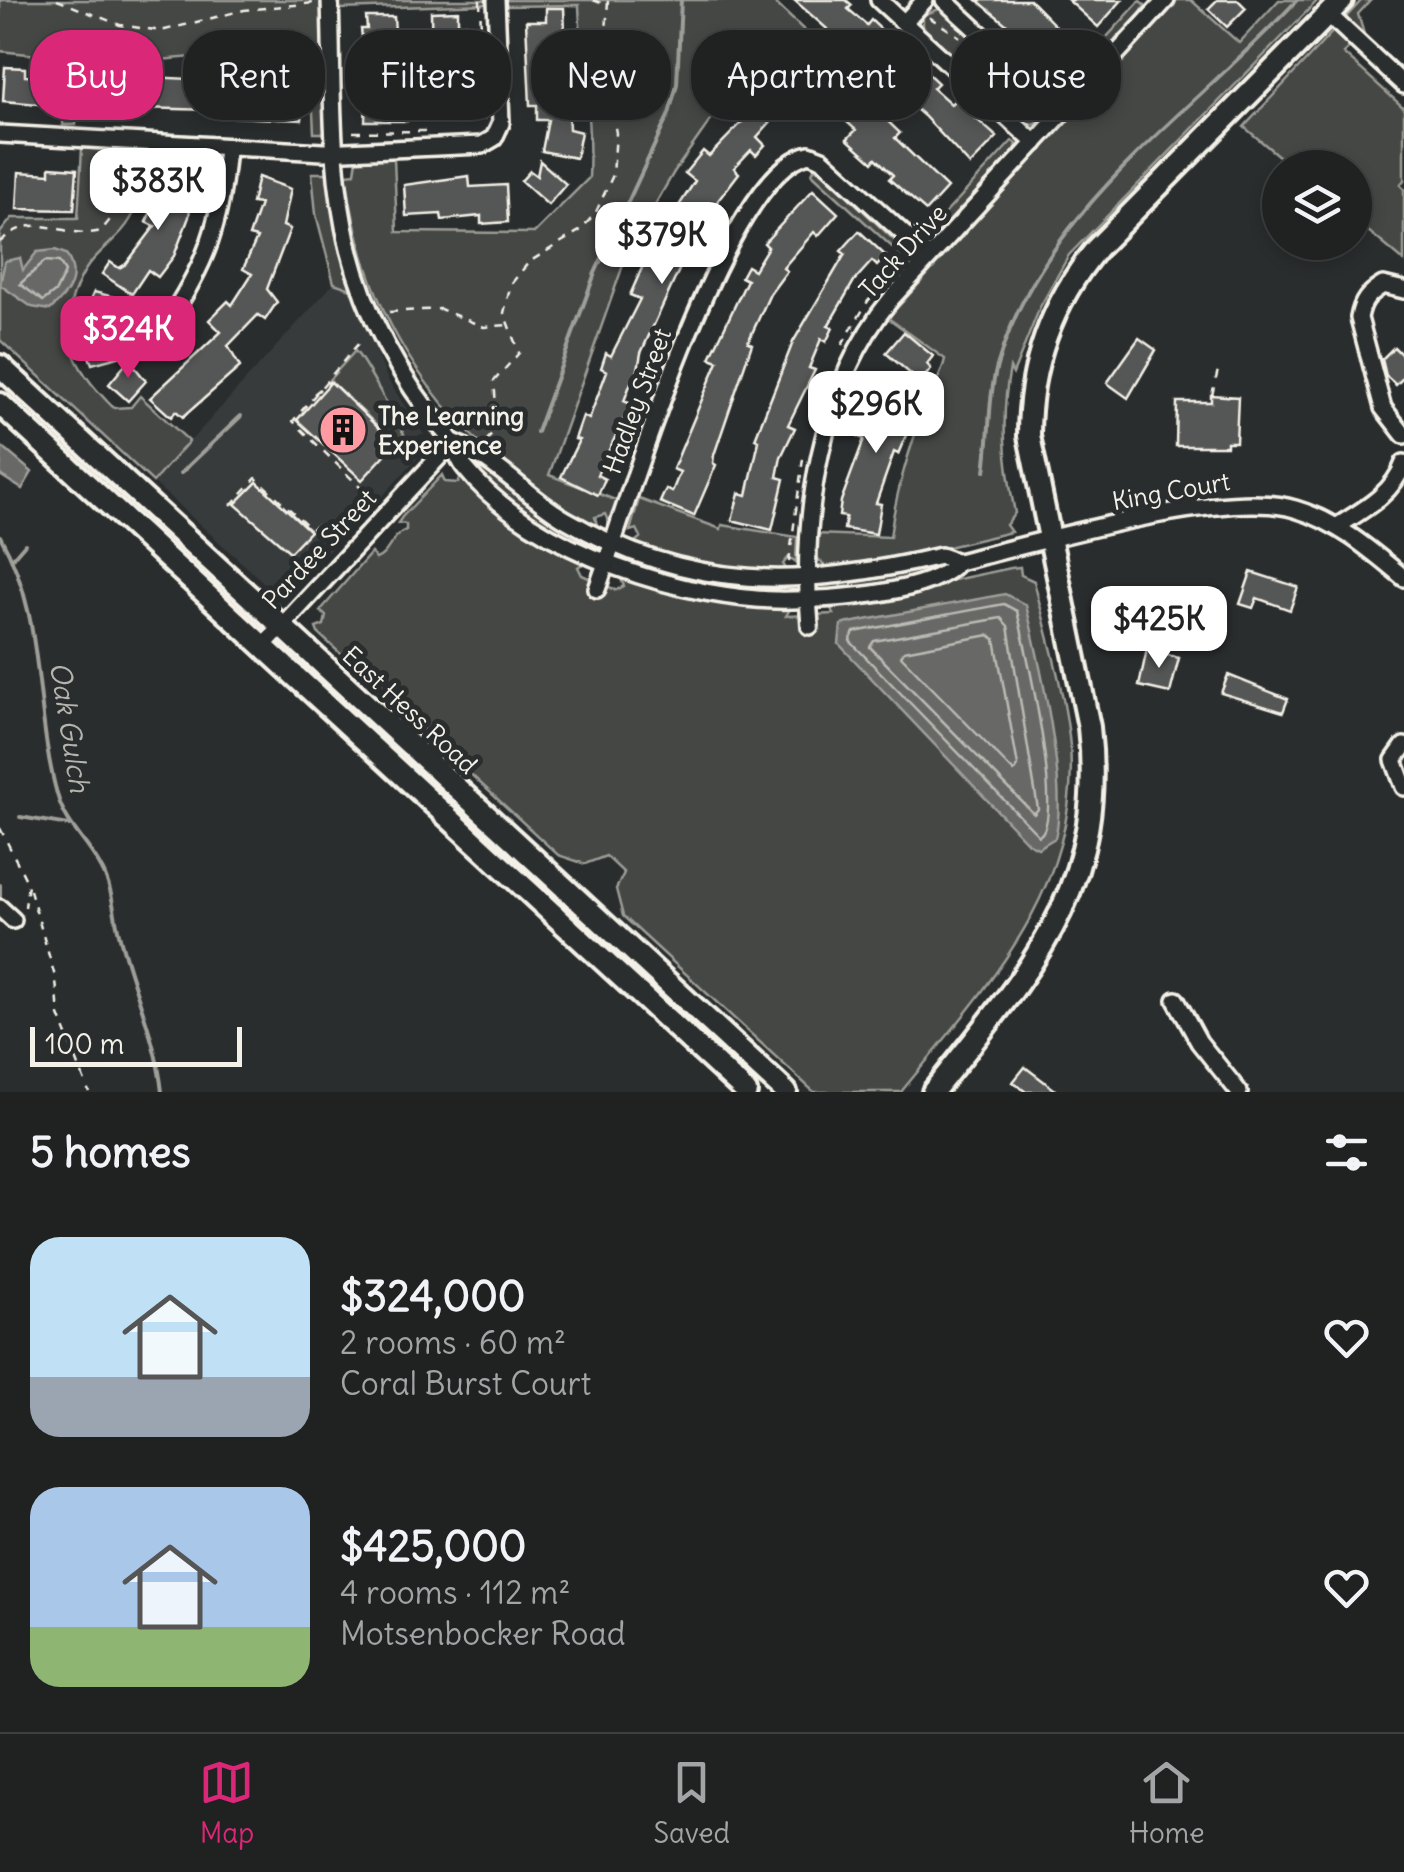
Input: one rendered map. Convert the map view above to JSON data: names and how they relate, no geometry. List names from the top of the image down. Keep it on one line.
{"streets":{"main road":["East Hess Road"],"street":["Tack Drive","Hadley Street","King Court","Pardee Street"]},"crossings":[["Tack Drive","Hadley Street"],["Pardee Street","East Hess Road"]],"water":["Oak Gulch"],"places":{"building":["The Learning Experience"]},"scale_bar":"100 m","page":{"chip":["Buy","Rent","Filters","New","Apartment","House"],"price":["$383K","$379K","$324K","$296K","$425K"],"scale":"100 m","heading":"5 homes","list":[{"name":"$324,000","note":"2 rooms · 60 m² · Coral Burst Court"},{"name":"$425,000","note":"4 rooms · 112 m² · Motsenbocker Road"}],"tabs":["Map","Saved","Home"]}}
